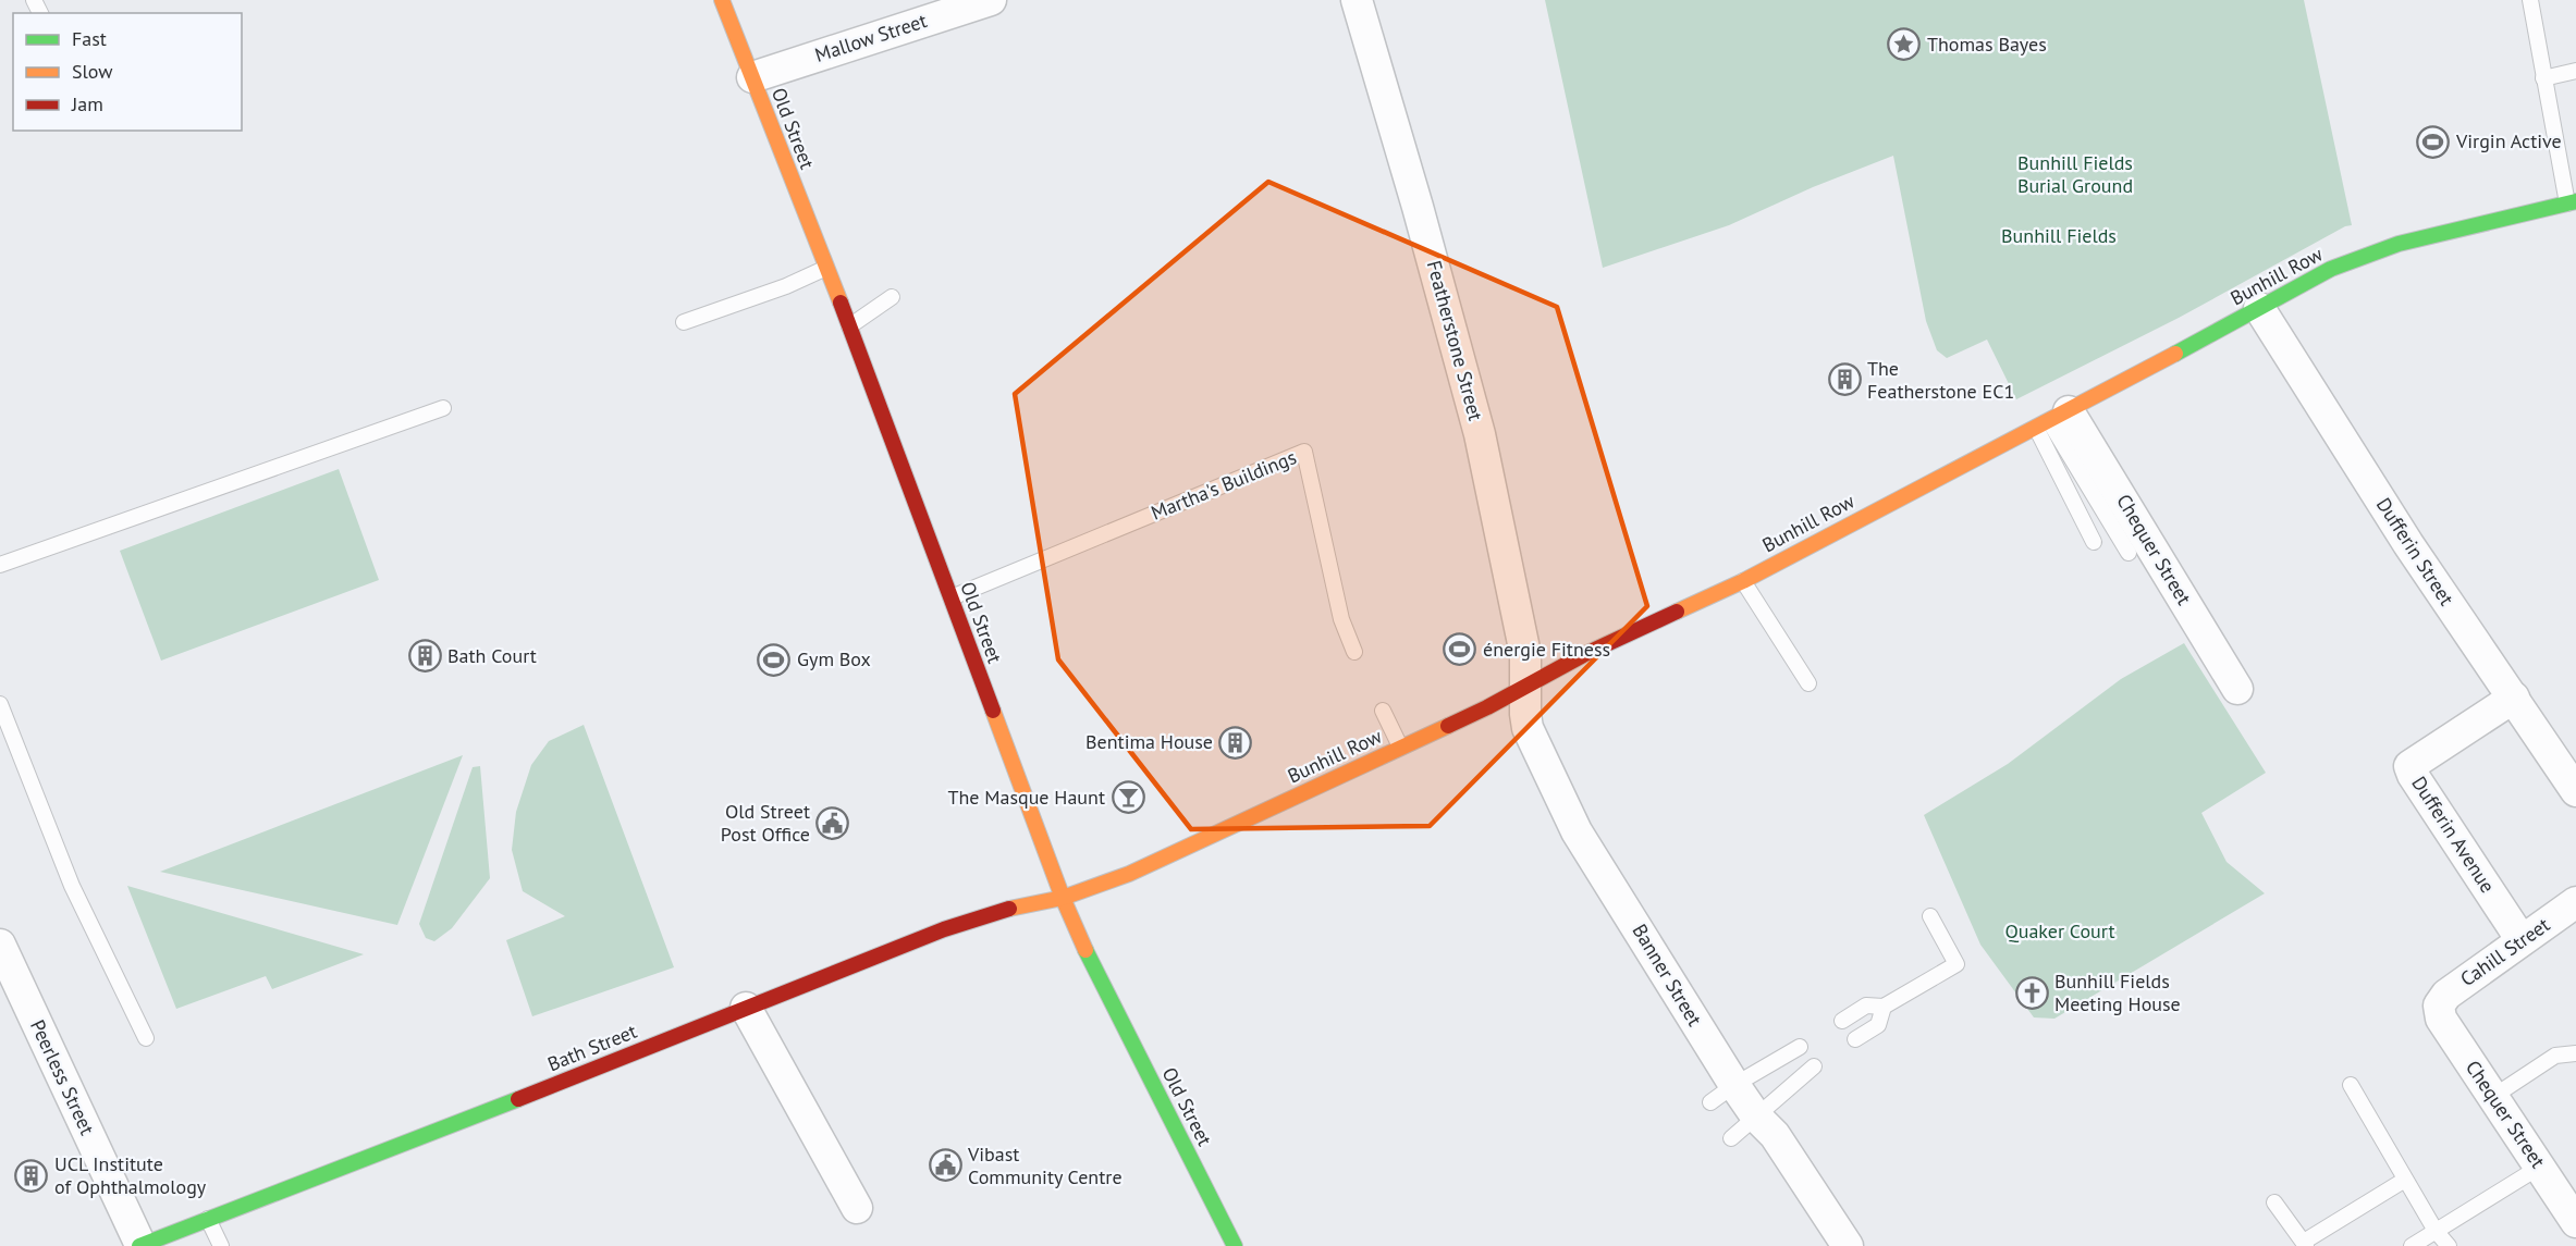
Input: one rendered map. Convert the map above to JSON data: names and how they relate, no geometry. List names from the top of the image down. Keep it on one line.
{"streets":{"main road":["Old Street","Bunhill Row","Bath Street"],"street":["Mallow Street","Featherstone Street","Chequer Street","Dufferin Street","Dufferin Avenue","Cahill Street","Banner Street","Peerless Street"],"lane":["Martha's Buildings"]},"crossings":[["Mallow Street","Old Street"],["Old Street","Bunhill Row"],["Old Street","Martha's Buildings"],["Old Street","Bath Street"],["Bunhill Row","Featherstone Street"],["Bunhill Row","Chequer Street"],["Bunhill Row","Dufferin Street"],["Bunhill Row","Banner Street"],["Bunhill Row","Bath Street"],["Featherstone Street","Banner Street"],["Chequer Street","Cahill Street"],["Dufferin Street","Dufferin Avenue"],["Dufferin Avenue","Cahill Street"],["Bath Street","Peerless Street"]],"parks":["Bunhill Fields Burial Ground","Bunhill Fields","Quaker Court"],"places":{"place":["Thomas Bayes"],"sports":["Virgin Active","énergie Fitness","Gym Box"],"building":["The Featherstone EC1","Bath Court","Bentima House","UCL Institute of Ophthalmology"],"bar":["The Masque Haunt"],"public building":["Old Street Post Office","Vibast Community Centre"],"church":["Bunhill Fields Meeting House"]},"legend":["Fast","Slow","Jam"]}
